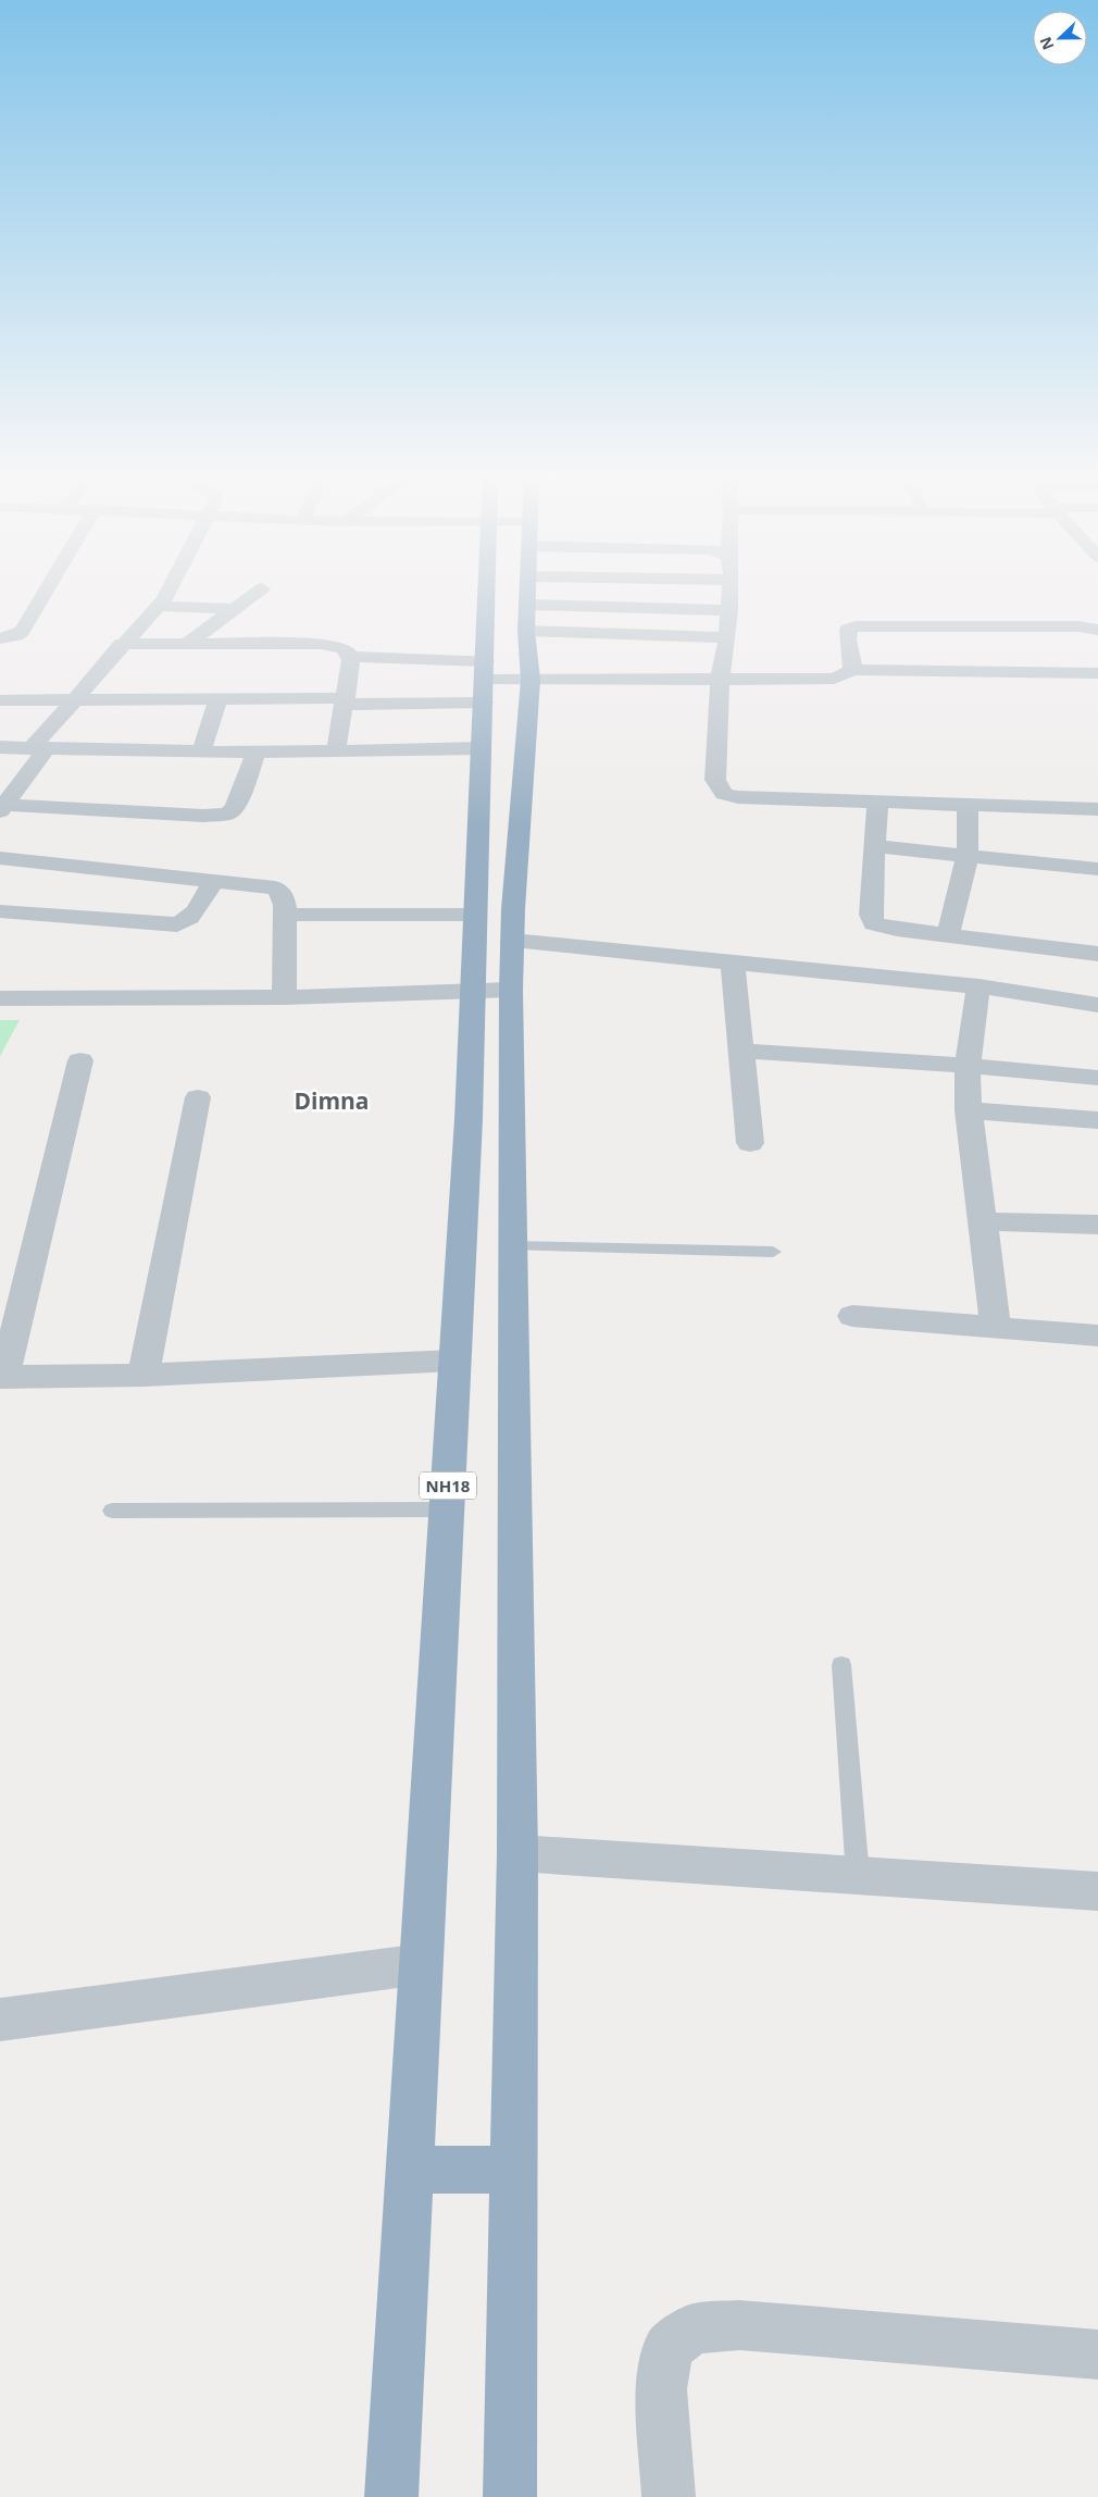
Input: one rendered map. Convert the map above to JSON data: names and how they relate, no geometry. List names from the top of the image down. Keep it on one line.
{"streets":{"highway":["NH18"]},"districts":["Dimna"],"north":"left"}
